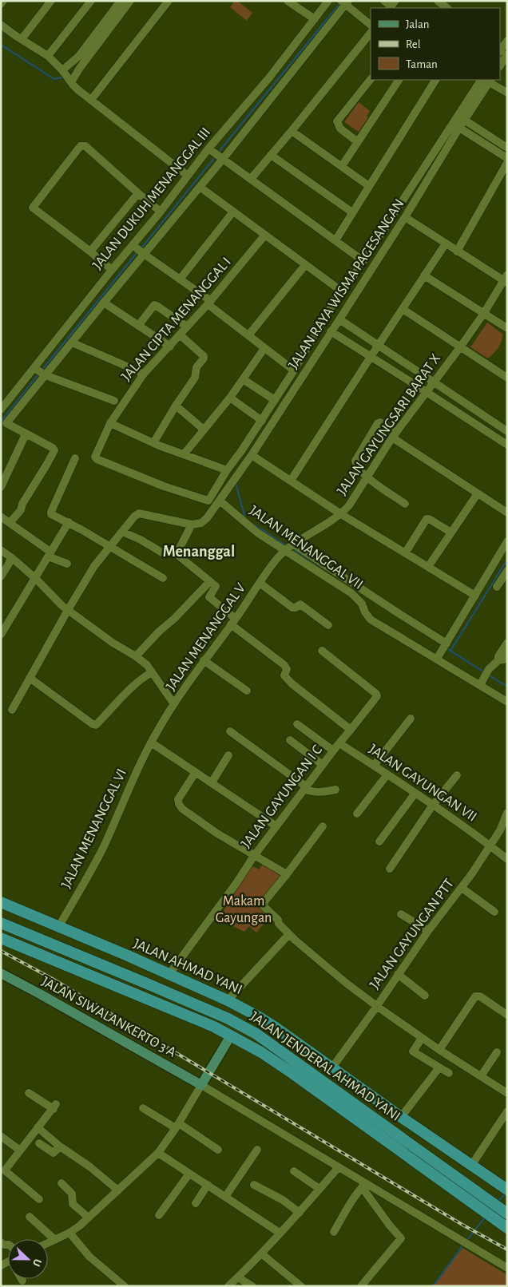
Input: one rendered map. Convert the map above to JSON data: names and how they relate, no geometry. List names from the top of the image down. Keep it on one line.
{"streets":{"highway":["JALAN AHMAD YANI","JALAN JENDERAL AHMAD YANI"],"main road":["JALAN SIWALANKERTO 3 A"],"street":["JALAN DUKUH MENANGGAL III","JALAN RAYA WISMA PAGESANGAN","JALAN CIPTA MENANGGAL I","JALAN GAYUNGSARI BARAT X","JALAN MENANGGAL VII","JALAN MENANGGAL V","JALAN GAYUNGAN VII","JALAN GAYUNGAN I C","JALAN MENANGGAL VI","JALAN GAYUNGAN PTT"]},"crossings":[["JALAN RAYA WISMA PAGESANGAN","JALAN MENANGGAL VII"],["JALAN GAYUNGSARI BARAT X","JALAN MENANGGAL VII"],["JALAN GAYUNGSARI BARAT X","JALAN MENANGGAL V"],["JALAN MENANGGAL VII","JALAN MENANGGAL V"],["JALAN MENANGGAL V","JALAN MENANGGAL VI"],["JALAN GAYUNGAN VII","JALAN GAYUNGAN I C"],["JALAN GAYUNGAN VII","JALAN GAYUNGAN PTT"],["JALAN GAYUNGAN I C","JALAN AHMAD YANI"],["JALAN MENANGGAL VI","JALAN AHMAD YANI"],["JALAN GAYUNGAN PTT","JALAN AHMAD YANI"]],"districts":["Menanggal"],"parks":["Makam Gayungan"],"legend":["Jalan","Rel","Taman"],"north":"right"}
